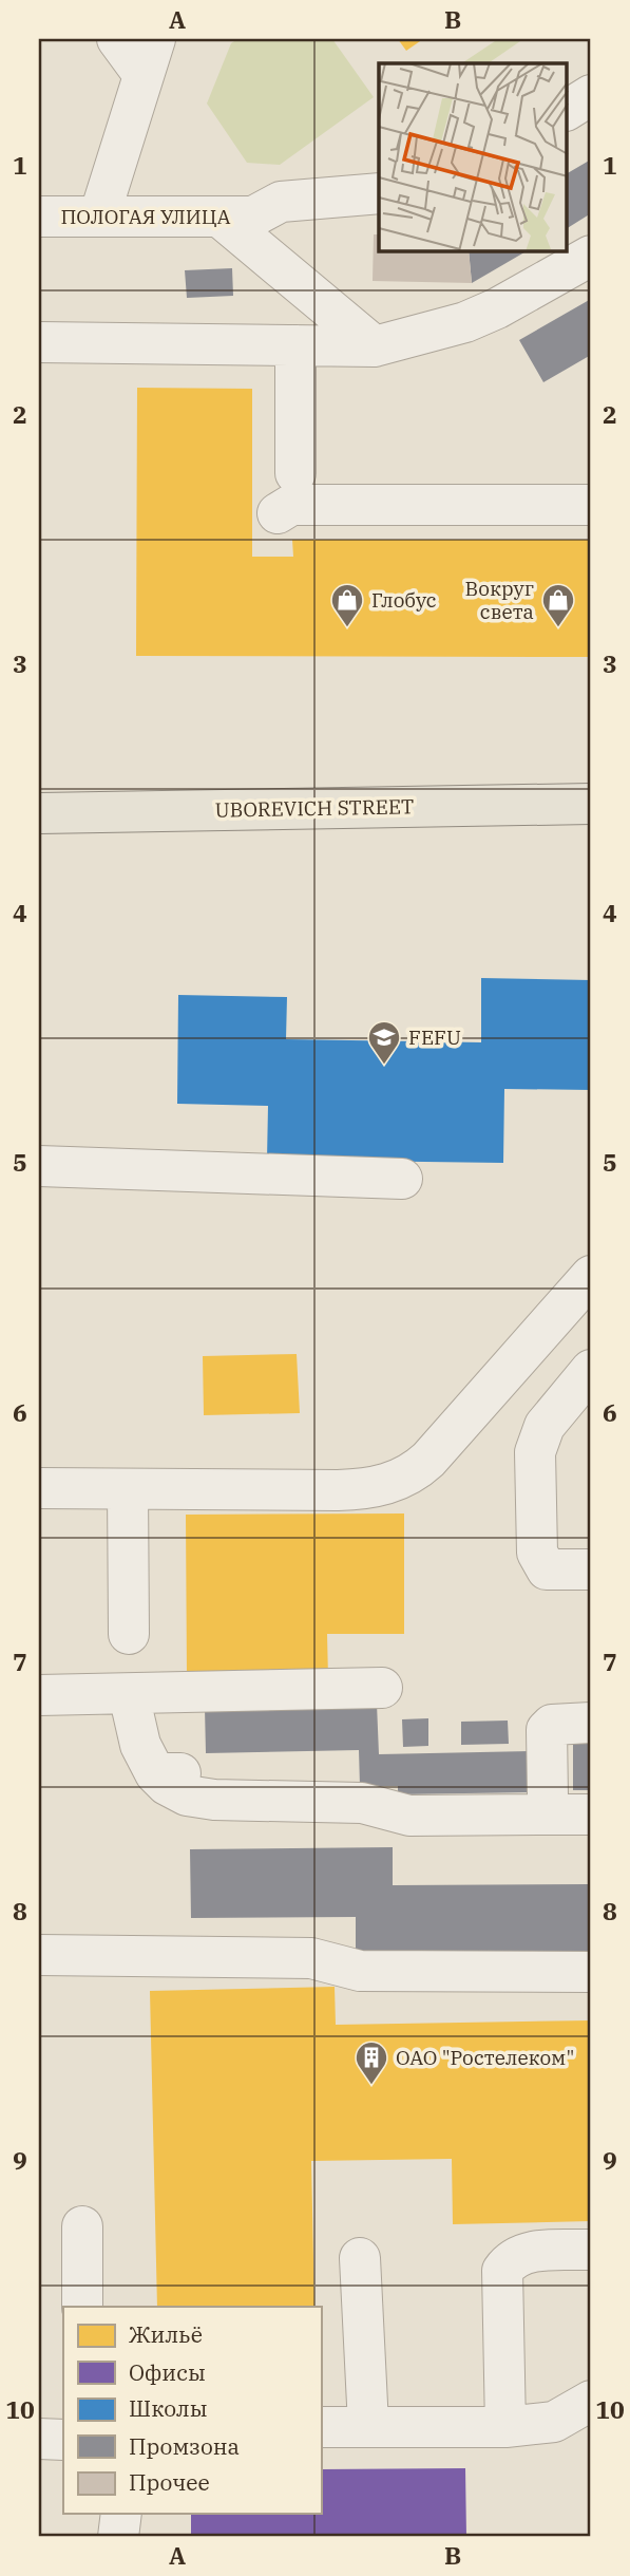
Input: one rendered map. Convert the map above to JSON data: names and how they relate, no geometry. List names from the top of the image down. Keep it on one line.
{"streets":{"main road":["UBOREVICH STREET"],"lane":["ПОЛОГАЯ УЛИЦА"]},"places":{"shop":["Глобус","Вокруг света"],"school or university":["FEFU"],"building":["ОАО \"Ростелеком\""]},"legend":["Жильё","Офисы","Школы","Промзона","Прочее"],"grid":{"columns":["A","B"],"rows":["1","2","3","4","5","6","7","8","9","10"]}}
